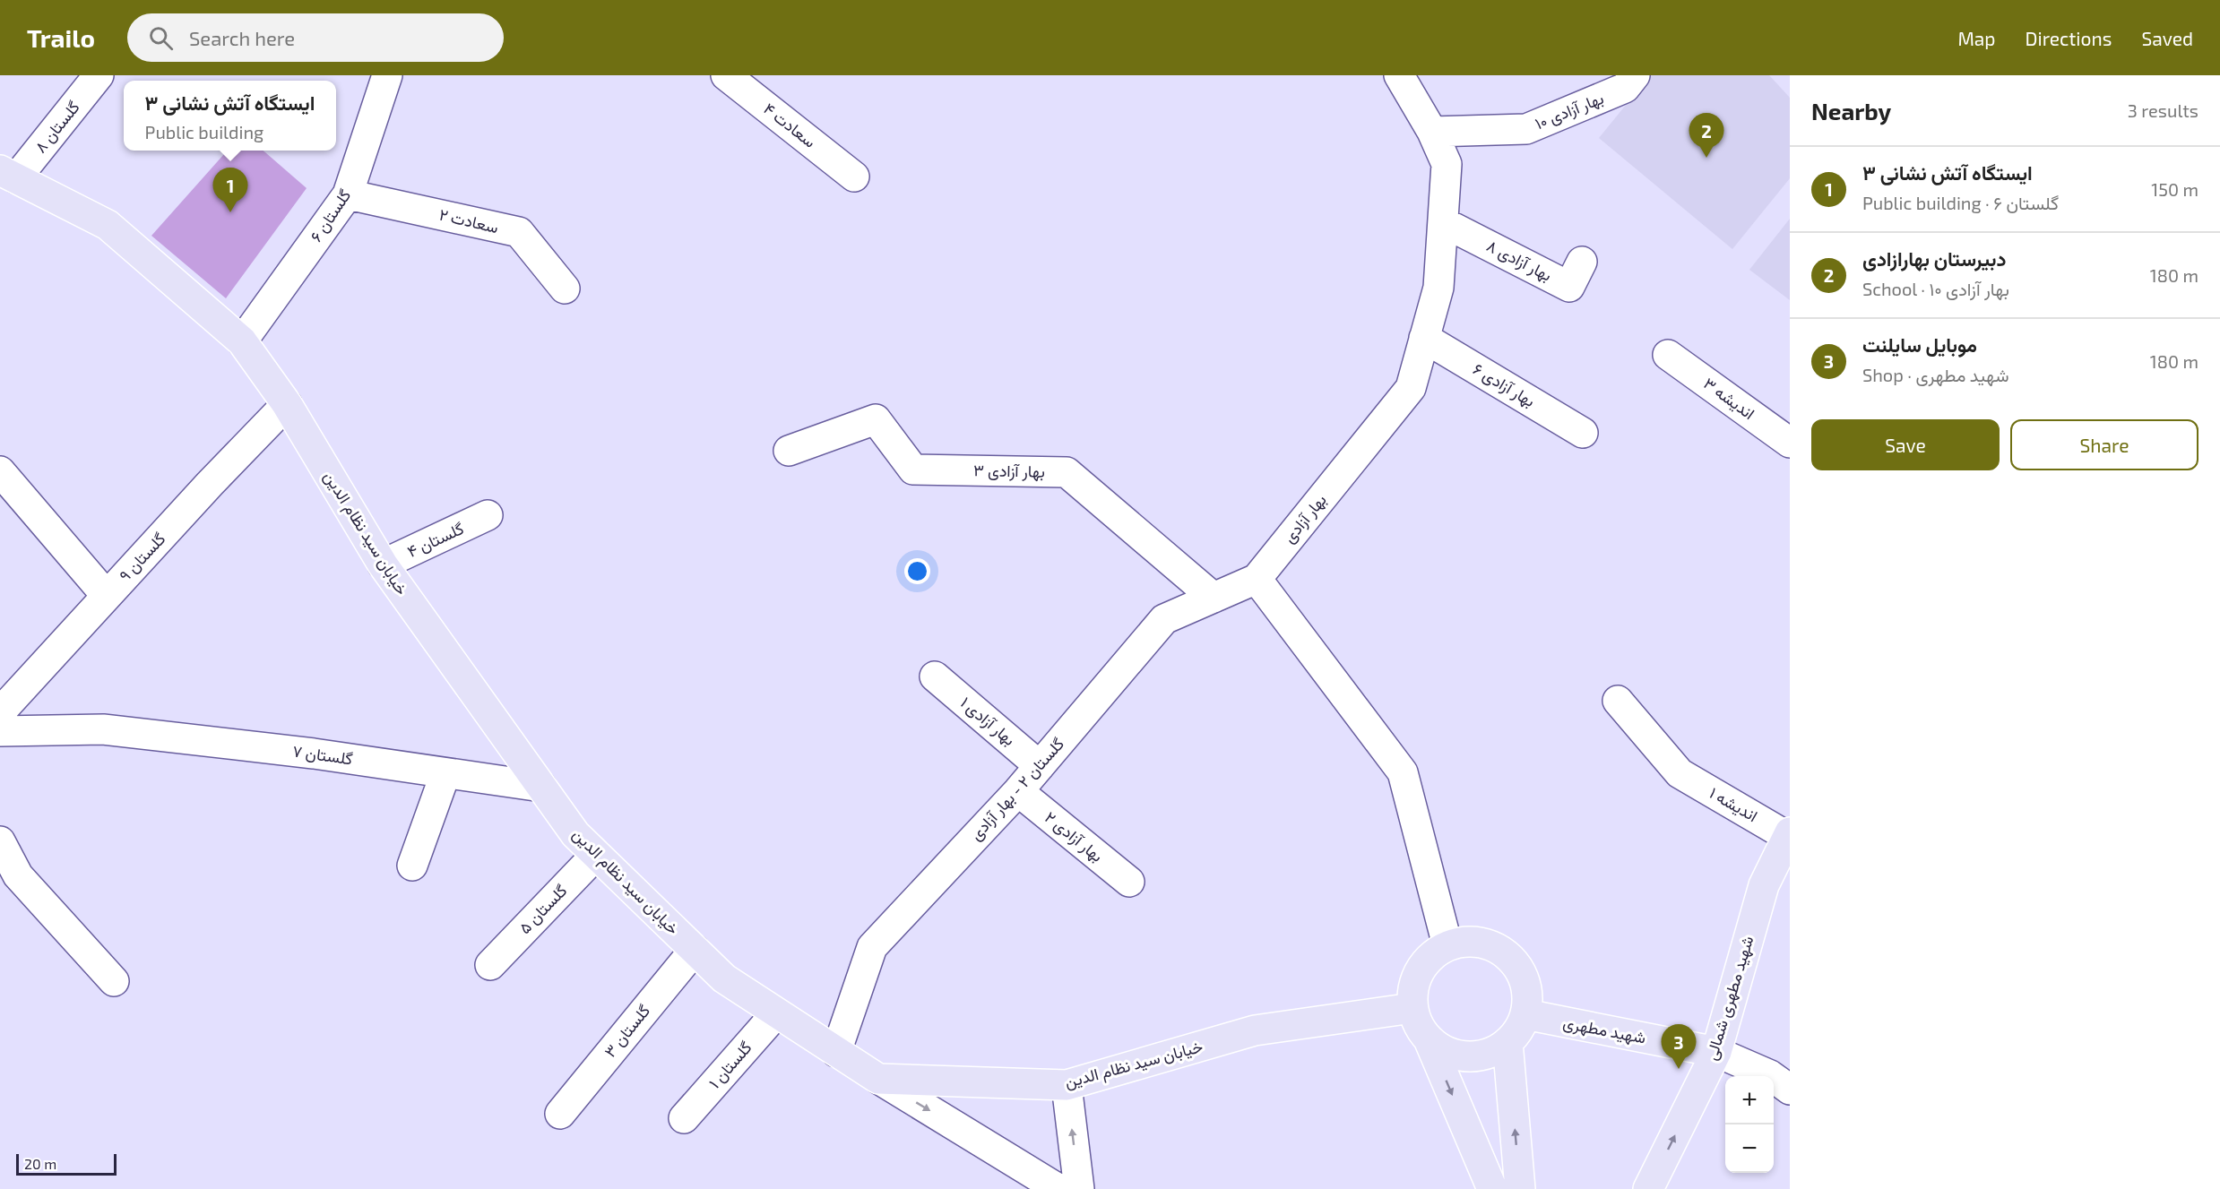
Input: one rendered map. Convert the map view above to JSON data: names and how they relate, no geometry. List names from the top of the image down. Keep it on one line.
{"streets":{"main road":["خیابان سید نظام الدین","شهید مطهری شمالی","شهید مطهری"],"street":["بهار آزادی ۱۰","سعادت ۴","گلستان ۸","گلستان ۶","سعادت ۲","بهار آزادی ۸","بهار آزادی ۶","اندیشه ۳","بهار آزادی ۳","بهار آزادی","گلستان ۴","گلستان ۹","بهار آزادی ۱","گلستان ۷","گلستان ۲ - بهار آزادی","اندیشه ۱","بهار آزادی ۲","گلستان ۵","گلستان ۳","گلستان ۱"]},"crossings":[["بهار آزادی ۱۰","بهار آزادی"],["گلستان ۸","خیابان سید نظام الدین"],["گلستان ۶","سعادت ۲"],["گلستان ۶","خیابان سید نظام الدین"],["بهار آزادی ۸","بهار آزادی"],["بهار آزادی ۶","بهار آزادی"],["بهار آزادی ۳","گلستان ۲ - بهار آزادی"],["بهار آزادی","گلستان ۲ - بهار آزادی"],["خیابان سید نظام الدین","گلستان ۴"],["خیابان سید نظام الدین","گلستان ۹"],["خیابان سید نظام الدین","گلستان ۷"],["خیابان سید نظام الدین","گلستان ۲ - بهار آزادی"],["خیابان سید نظام الدین","گلستان ۵"],["خیابان سید نظام الدین","شهید مطهری"],["خیابان سید نظام الدین","گلستان ۳"],["خیابان سید نظام الدین","گلستان ۱"],["بهار آزادی ۱","گلستان ۲ - بهار آزادی"],["گلستان ۲ - بهار آزادی","بهار آزادی ۲"],["اندیشه ۱","شهید مطهری شمالی"],["شهید مطهری شمالی","شهید مطهری"]],"one_way":["شهید مطهری شمالی"],"scale_bar":"20 m","page":{"header":"Trailo","search":"Search here","nav":["Map","Directions","Saved"],"heading":["Nearby","3 results"],"popup":["ایستگاه آتش نشانی ۳","Public building"],"pins":["2","1","3"],"list":[{"mark":"1","name":"ایستگاه آتش نشانی ۳","note":"Public building · گلستان ۶","value":"150 m"},{"mark":"2","name":"دبیرستان بهارازادی","note":"School · بهار آزادی ۱۰","value":"180 m"},{"mark":"3","name":"موبایل سایلنت","note":"Shop · شهید مطهری","value":"180 m"}],"buttons":["Save","Share"],"map_buttons":["+","−"],"scale":"20 m"}}
